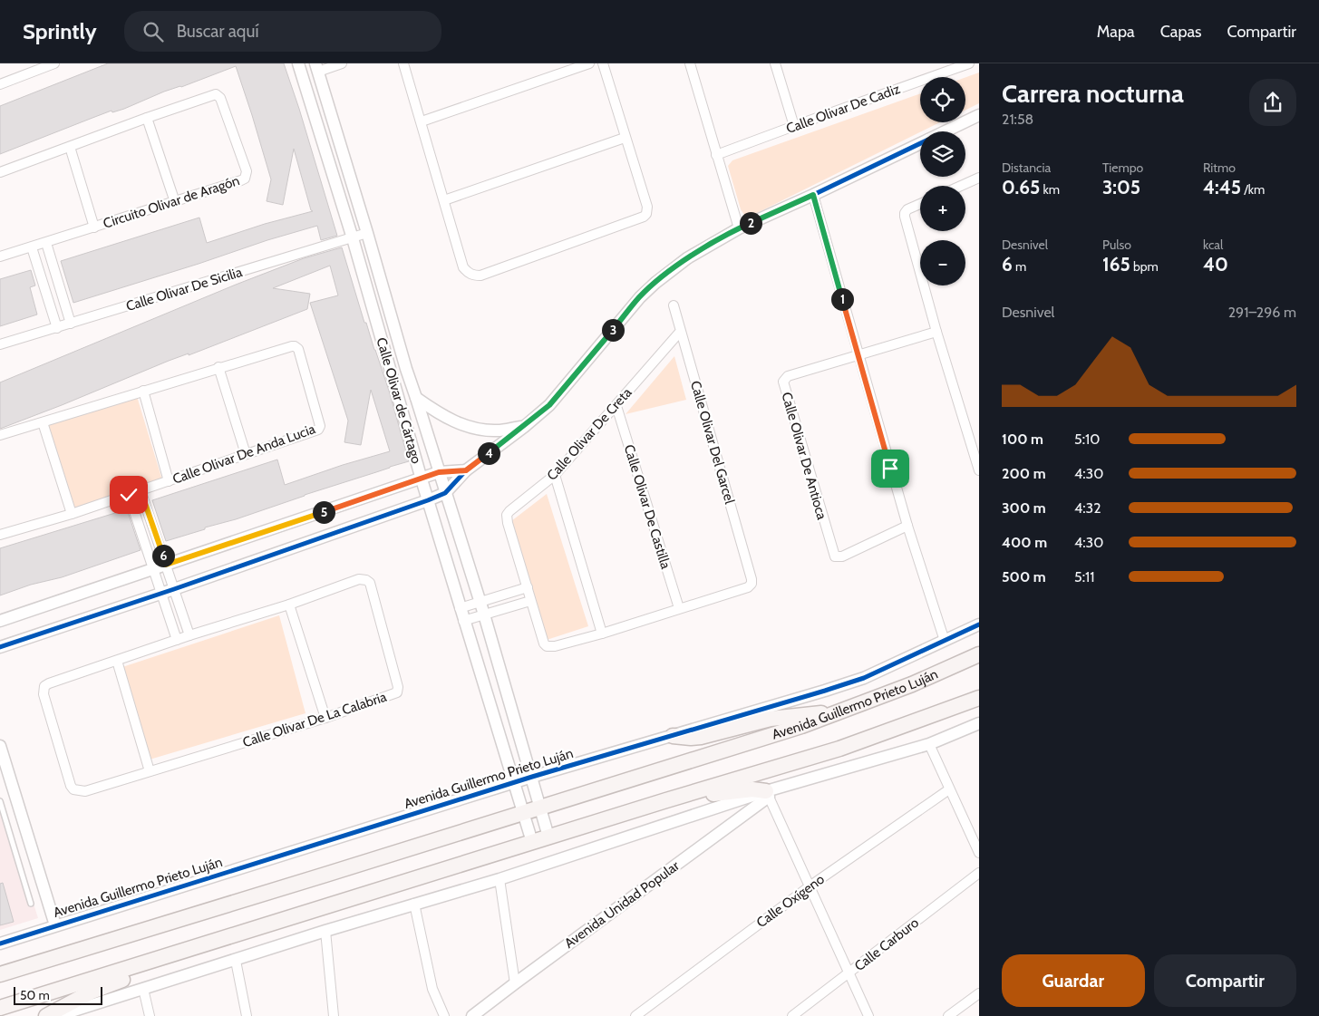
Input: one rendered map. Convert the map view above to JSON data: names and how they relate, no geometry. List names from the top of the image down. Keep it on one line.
{"streets":{"main road":["Avenida Guillermo Prieto Luján"],"street":["Calle Olivar De Cadiz","Circuito Olivar de Aragón","Calle Olivar De Sicilia","Calle Olivar de Cártago","Calle Olivar De Creta","Calle Olivar Del Garcel","Calle Olivar De Anda Lucia","Calle Olivar De Antioca","Calle Olivar De Castilla","Calle Olivar De La Calabria","Calle Oxígeno","Avenida Unidad Popular","Calle Carburo"]},"crossings":[["Calle Olivar De Sicilia","Calle Olivar de Cártago"],["Calle Olivar de Cártago","Avenida Guillermo Prieto Luján"],["Calle Olivar De Creta","Calle Olivar Del Garcel"],["Calle Olivar De Creta","Calle Olivar De Castilla"]],"scale_bar":"50 m","page":{"header":"Sprintly","search":"Buscar aquí","nav":["Mapa","Capas","Compartir"],"heading":["Carrera nocturna","21:58"],"map_buttons":["+","−"],"stats":[["Distancia","0.65 km"],["Tiempo","3:05"],["Ritmo","4:45 /km"],["Desnivel","6 m"],["Pulso","165 bpm"],["kcal","40"]],"pins":["2","1","3","4","5","6"],"chart":["Desnivel","291–296 m"],"list":[{"name":"100 m","note":"5:10"},{"name":"200 m","note":"4:30"},{"name":"300 m","note":"4:32"},{"name":"400 m","note":"4:30"},{"name":"500 m","note":"5:11"}],"buttons":["Guardar","Compartir"],"scale":"50 m"}}
